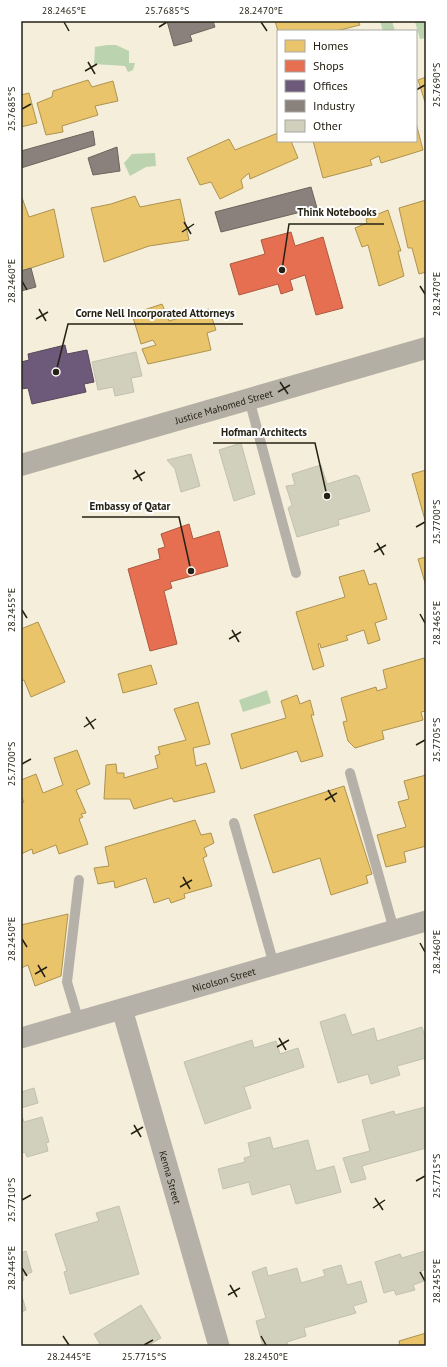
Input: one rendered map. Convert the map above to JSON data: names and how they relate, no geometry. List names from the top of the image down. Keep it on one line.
{"streets":{"main road":["Justice Mahomed Street"],"street":["Nicolson Street","Kenna Street"]},"crossings":[["Nicolson Street","Kenna Street"]],"places":["Think Notebooks","Corne Nell Incorporated Attorneys","Hofman Architects","Embassy of Qatar"],"legend":["Homes","Shops","Offices","Industry","Other"],"coordinates":["28.2465°E","25.7685°S","28.2470°E","25.7690°S","28.2460°E","25.7700°S","28.2455°E","25.7705°S","28.2450°E","25.7715°S","25.7710°S","28.2445°E"]}
